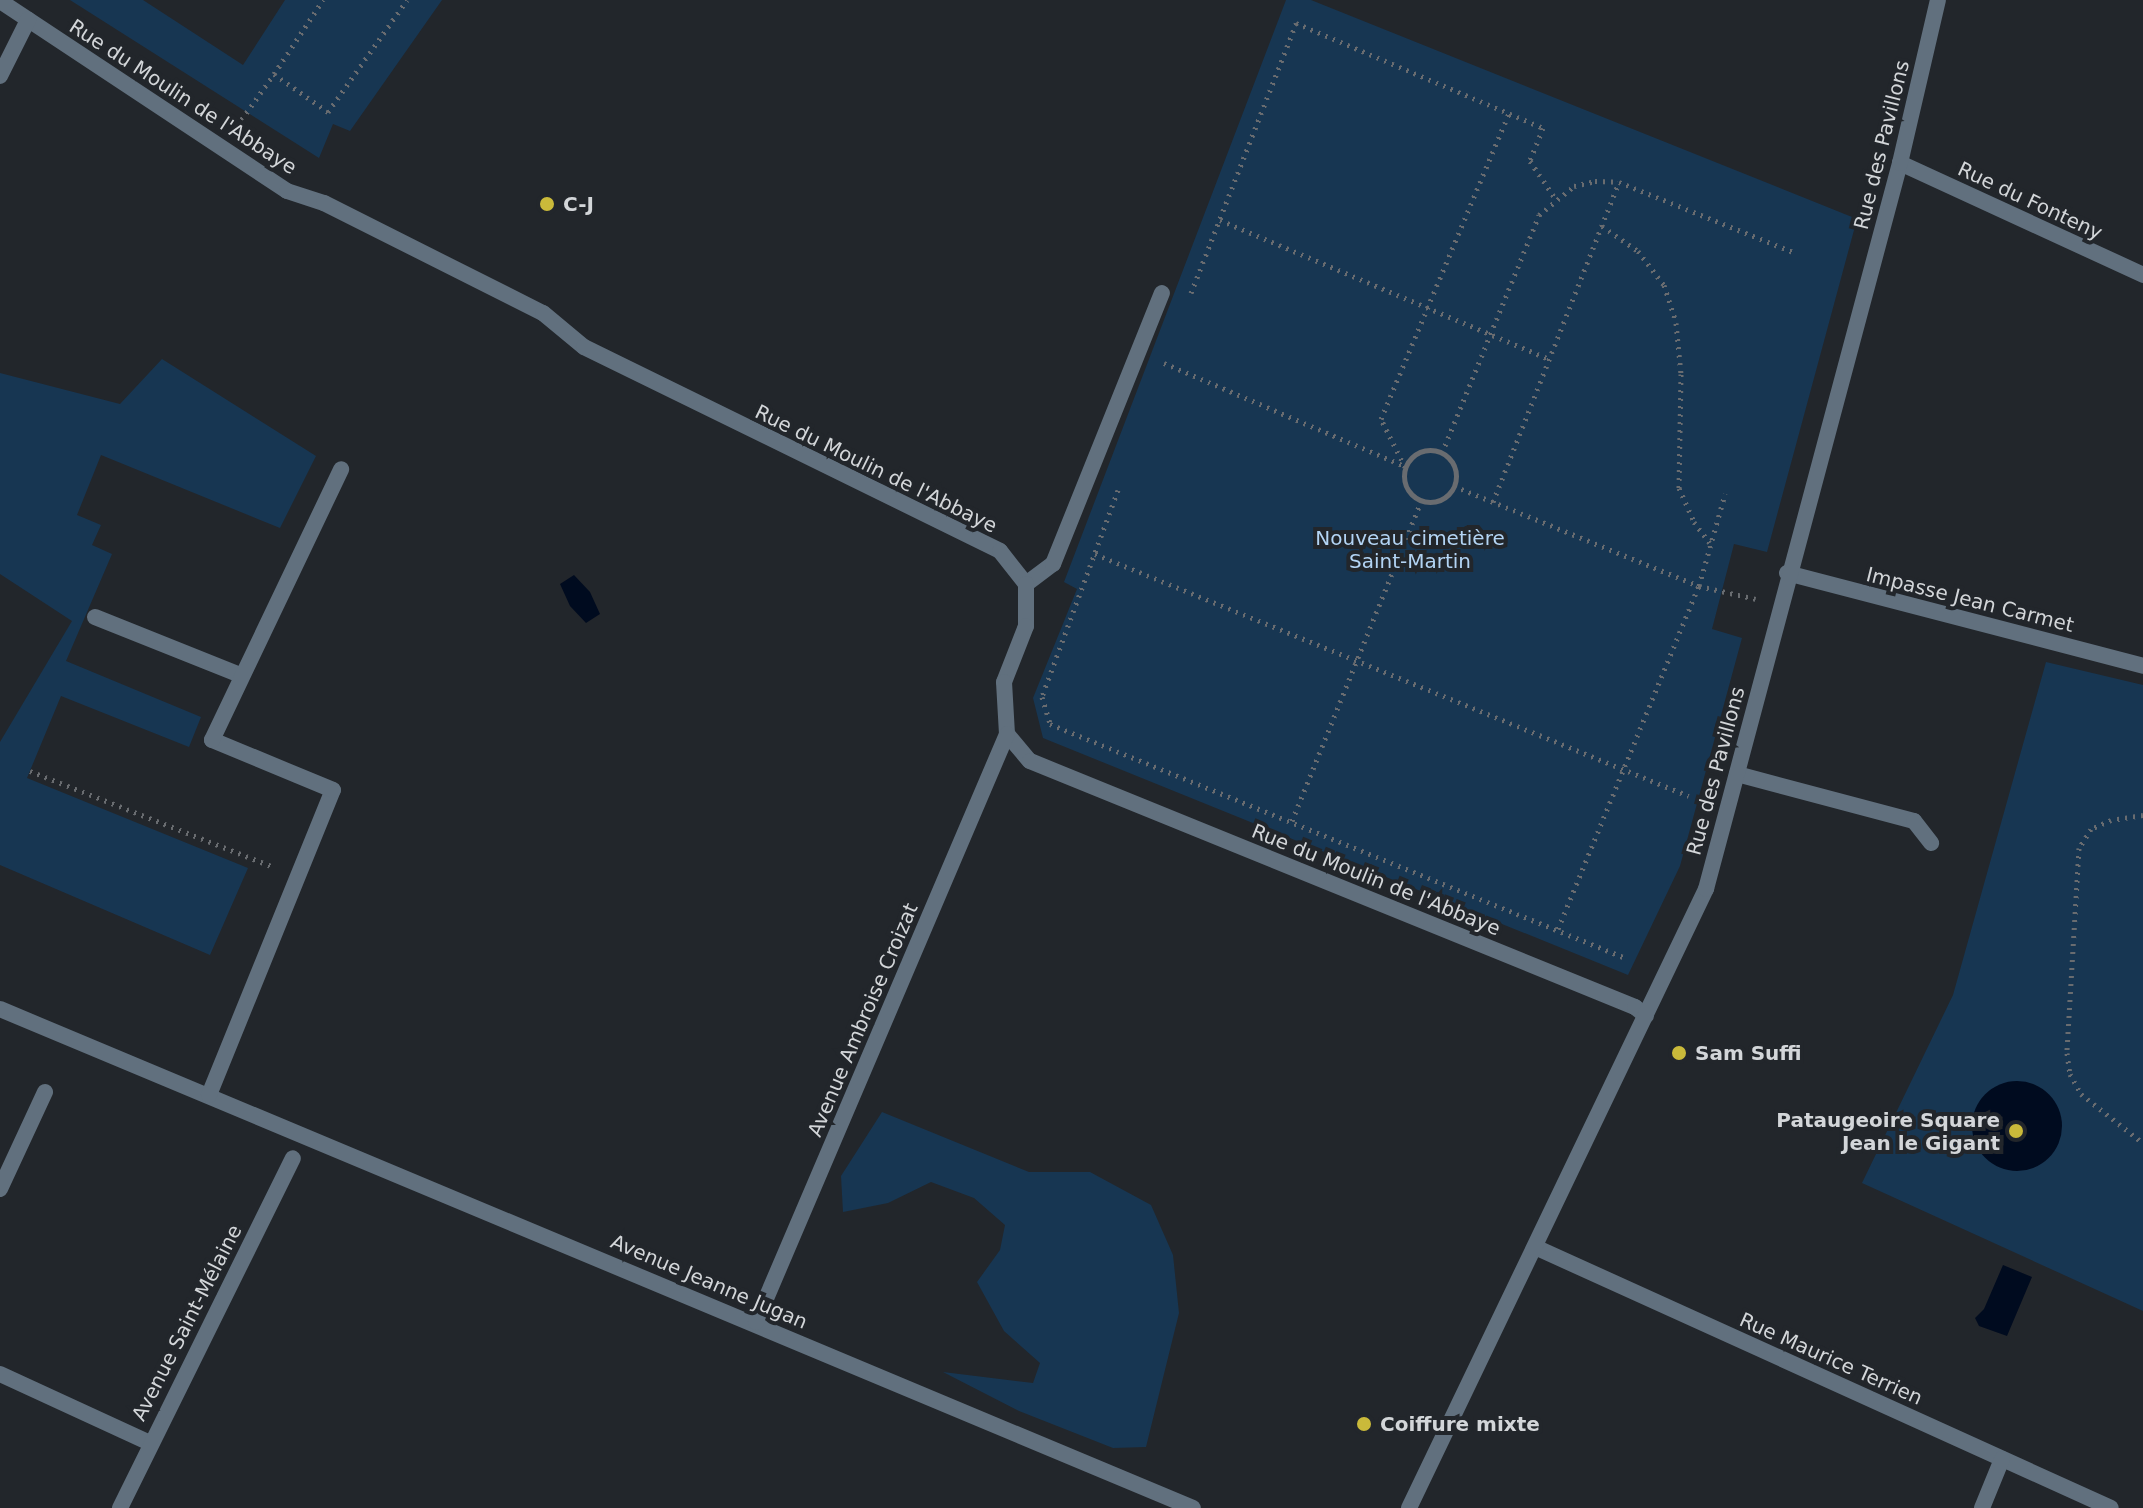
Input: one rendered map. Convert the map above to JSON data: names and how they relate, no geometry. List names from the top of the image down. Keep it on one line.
{"streets":{"street":["Rue du Moulin de l'Abbaye","Rue des Pavillons","Rue du Fonteny","Impasse Jean Carmet","Avenue Ambroise Croizat","Avenue Jeanne Jugan","Avenue Saint-Mélaine","Rue Maurice Terrien"]},"crossings":[["Rue du Moulin de l'Abbaye","Rue des Pavillons"],["Rue du Moulin de l'Abbaye","Avenue Ambroise Croizat"],["Rue des Pavillons","Rue du Fonteny"],["Rue des Pavillons","Impasse Jean Carmet"],["Rue des Pavillons","Rue Maurice Terrien"],["Avenue Ambroise Croizat","Avenue Jeanne Jugan"]],"parks":["Nouveau cimetière Saint-Martin"],"places":["C-J","Sam Suffi","Pataugeoire Square Jean le Gigant","Coiffure mixte"]}
